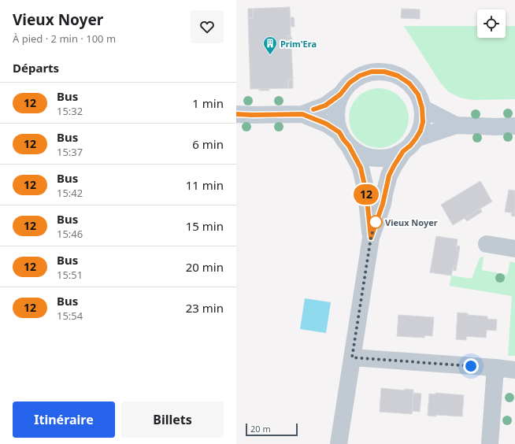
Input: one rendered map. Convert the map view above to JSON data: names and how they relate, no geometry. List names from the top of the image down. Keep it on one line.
{"places":{"building":["Prim'Era"],"other":["Vieux Noyer"]},"lines":["bus line 12"],"scale_bar":"20 m","page":{"heading":[["Vieux Noyer","À pied · 2 min · 100 m"],"Départs"],"on_map":"12","list":[{"mark":"12","name":"Bus","note":"15:32","value":"1 min"},{"mark":"12","name":"Bus","note":"15:37","value":"6 min"},{"mark":"12","name":"Bus","note":"15:42","value":"11 min"},{"mark":"12","name":"Bus","note":"15:46","value":"15 min"},{"mark":"12","name":"Bus","note":"15:51","value":"20 min"},{"mark":"12","name":"Bus","note":"15:54","value":"23 min"}],"buttons":["Itinéraire","Billets"],"scale":"20 m"}}
